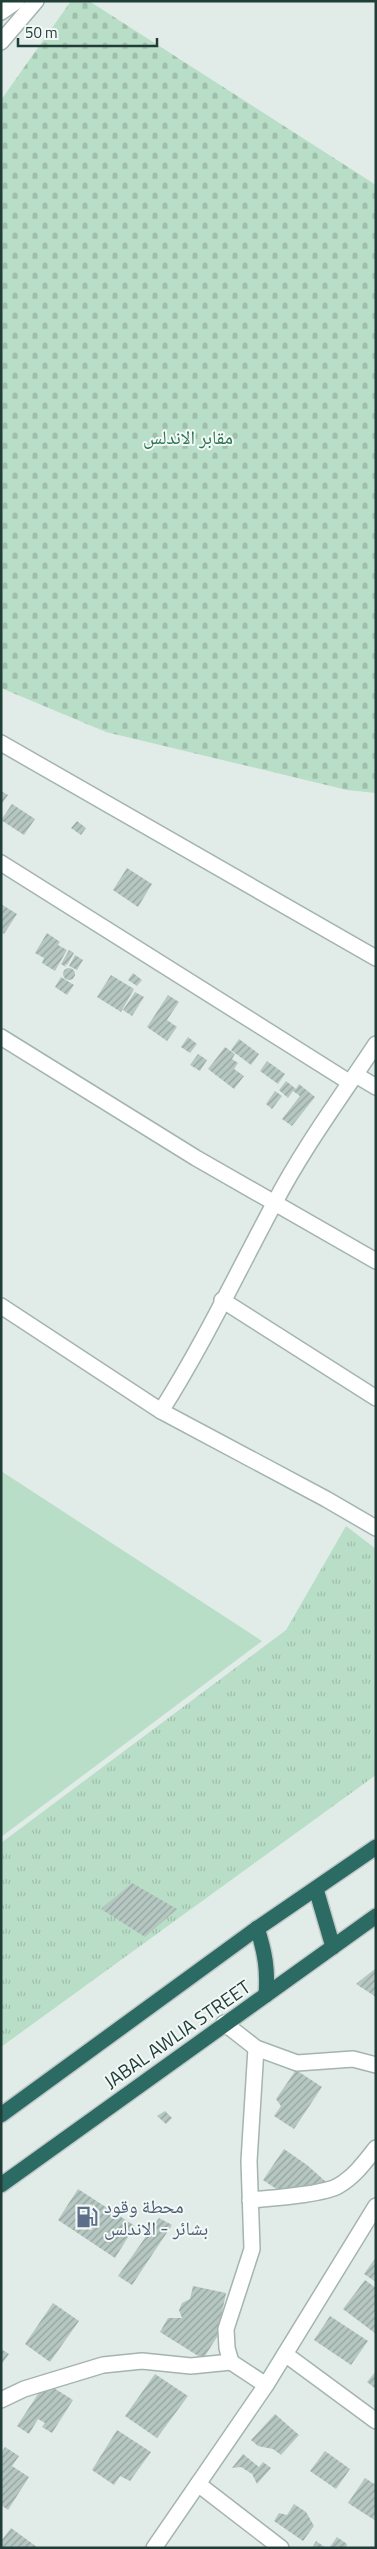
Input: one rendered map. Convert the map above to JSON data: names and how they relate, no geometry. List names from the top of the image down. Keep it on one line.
{"streets":{"highway":["JABAL AWLIA STREET"]},"parks":["مقابر الاندلس"],"places":{"fuel station":["محطة وقود بشائر - الاندلس"]},"scale_bar":"50 m"}
